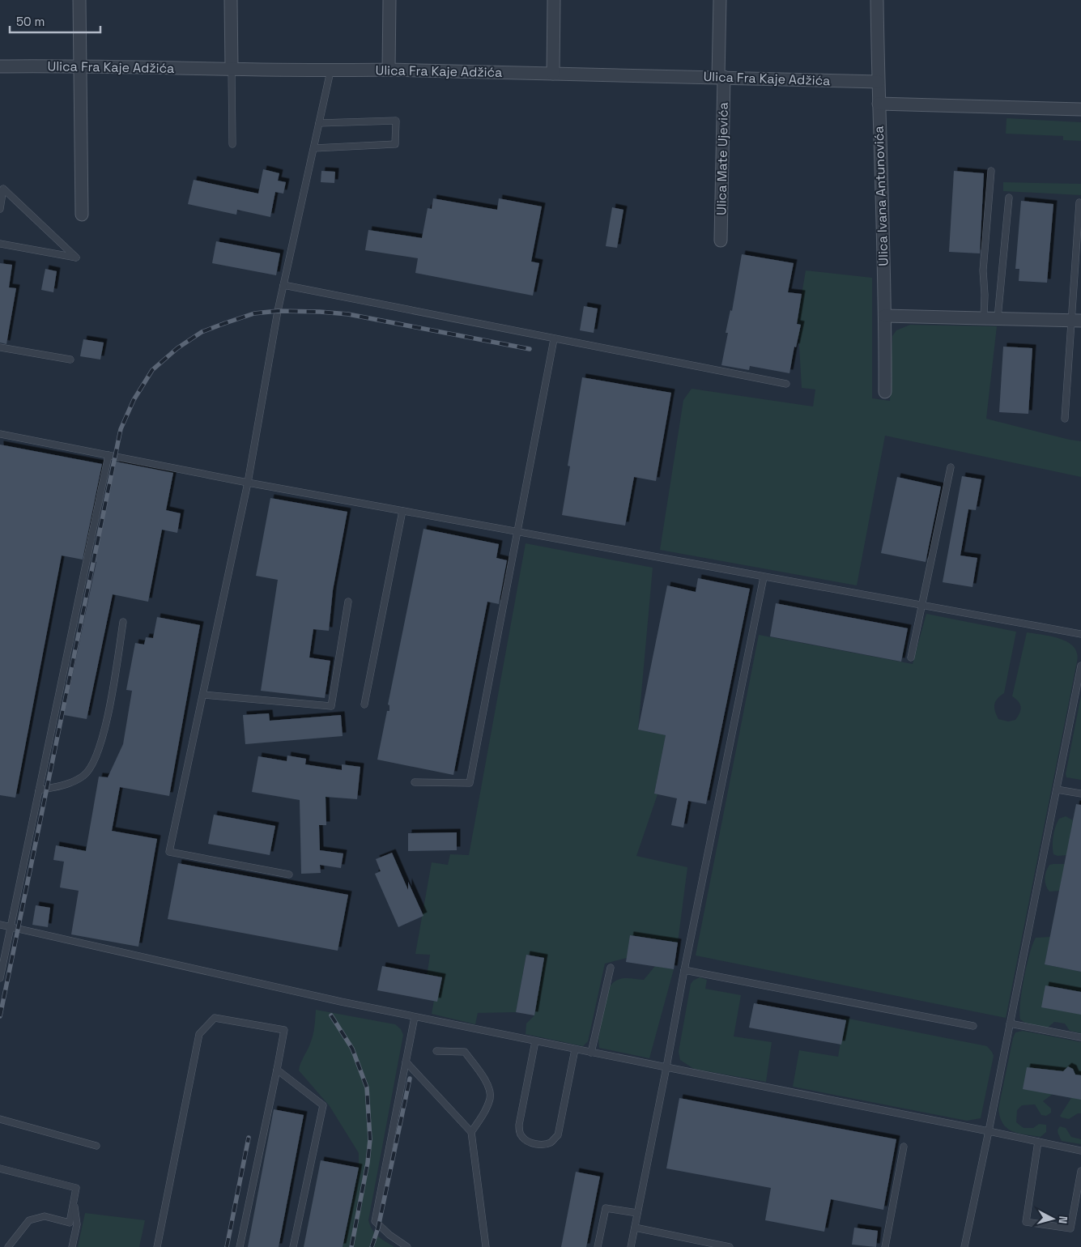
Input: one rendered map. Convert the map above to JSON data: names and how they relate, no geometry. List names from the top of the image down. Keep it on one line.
{"streets":{"street":["Ulica Fra Kaje Adžića","Ulica Mate Ujevića","Ulica Ivana Antunovića"]},"crossings":[["Ulica Fra Kaje Adžića","Ulica Mate Ujevića"],["Ulica Fra Kaje Adžića","Ulica Ivana Antunovića"]],"scale_bar":"50 m","north":"right"}
